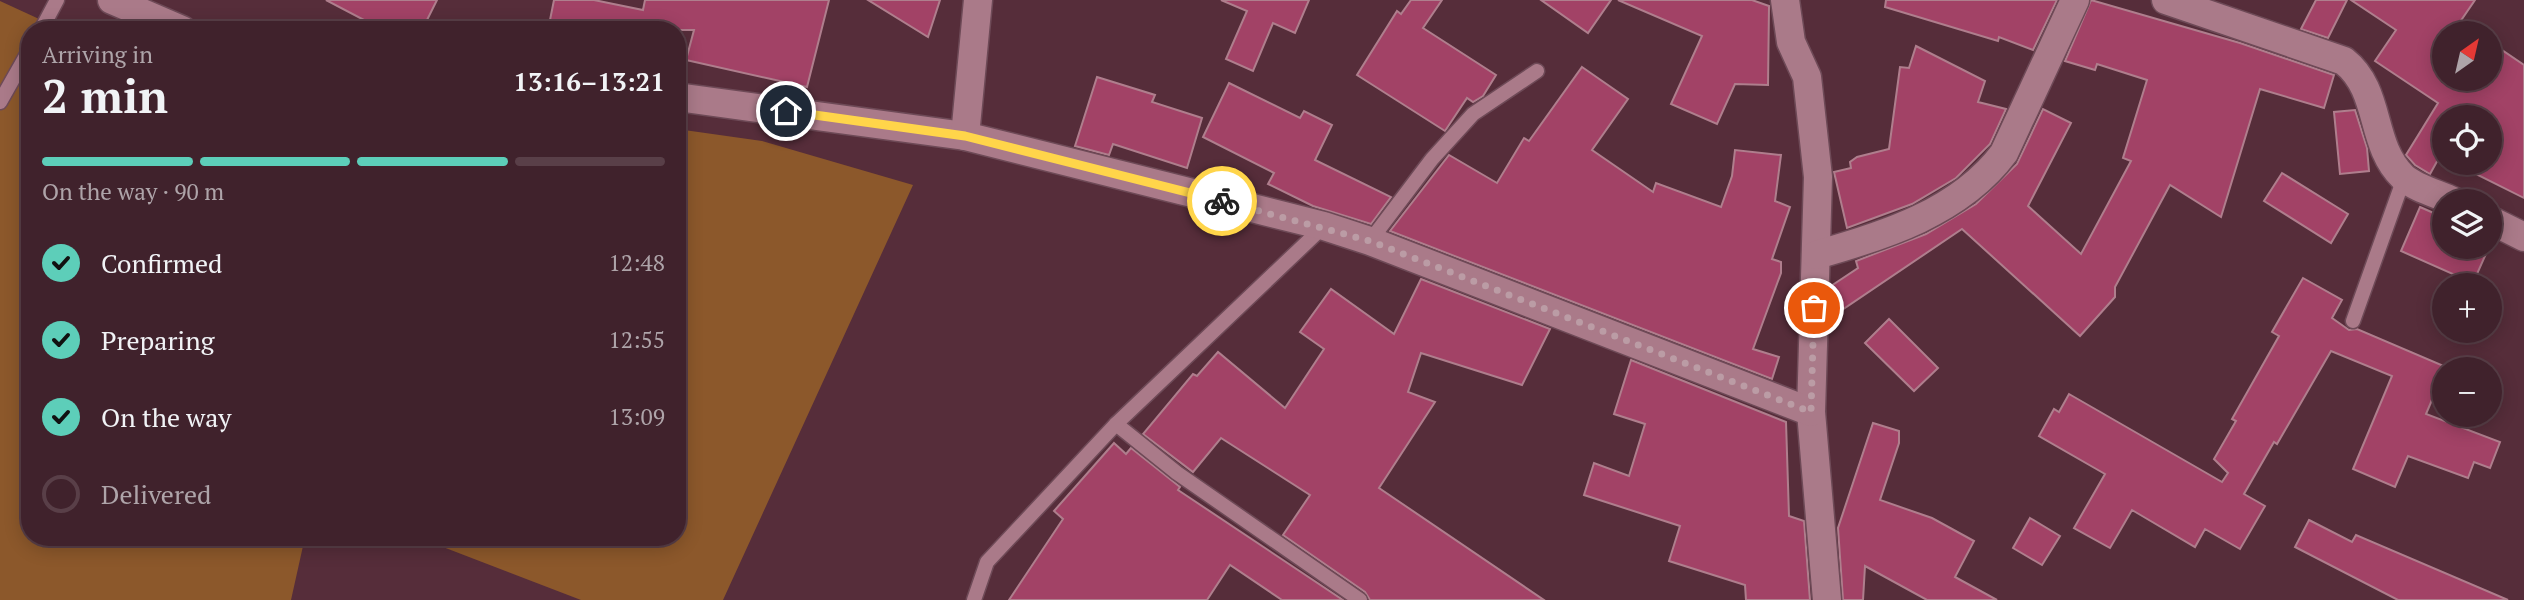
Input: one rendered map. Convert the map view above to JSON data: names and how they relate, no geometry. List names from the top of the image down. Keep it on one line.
{"north":"top right","page":{"map_buttons":["+","−"],"heading":["2 min","Arriving in","13:16–13:21"],"bar":"On the way · 90 m","list":[["Confirmed","12:48"],["Preparing","12:55"],["On the way","13:09"],"Delivered"]}}
